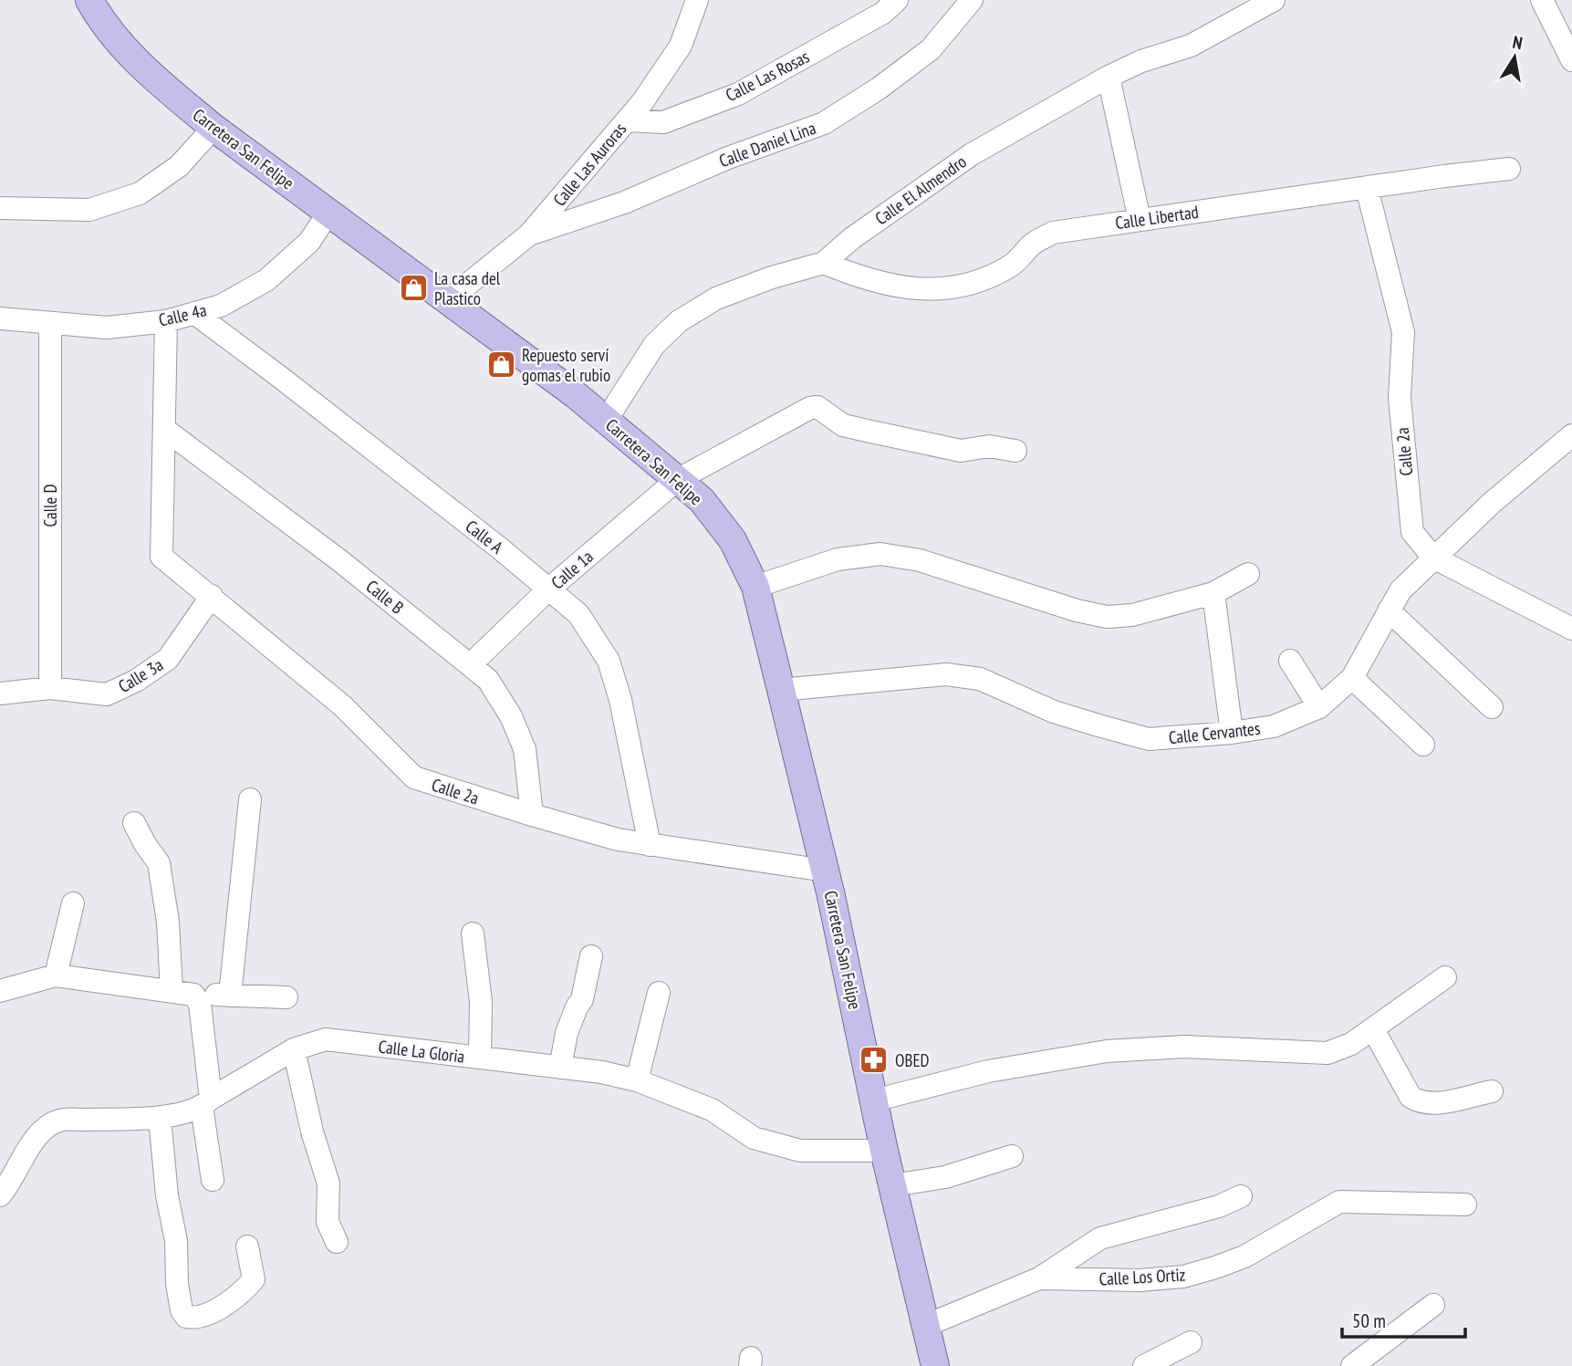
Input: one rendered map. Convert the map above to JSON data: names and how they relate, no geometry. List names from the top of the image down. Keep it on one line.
{"streets":{"main road":["Carretera San Felipe"],"street":["Calle Las Rosas","Calle Daniel Lina","Calle Las Auroras","Calle El Almendro","Calle Libertad","Calle 4a","Calle 2a","Calle D","Calle A","Calle 1a","Calle B","Calle 3a","Calle Cervantes","Calle La Gloria","Calle Los Ortiz"]},"crossings":[["Calle Las Rosas","Calle Las Auroras"],["Calle Daniel Lina","Calle Las Auroras"],["Carretera San Felipe","Calle Las Auroras"],["Carretera San Felipe","Calle El Almendro"],["Carretera San Felipe","Calle 4a"],["Carretera San Felipe","Calle 2a"],["Carretera San Felipe","Calle 1a"],["Carretera San Felipe","Calle Cervantes"],["Carretera San Felipe","Calle La Gloria"],["Carretera San Felipe","Calle Los Ortiz"],["Calle El Almendro","Calle Libertad"],["Calle Libertad","Calle 2a"],["Calle 4a","Calle D"],["Calle 4a","Calle A"],["Calle 2a","Calle A"],["Calle 2a","Calle B"],["Calle 2a","Calle 3a"],["Calle 2a","Calle Cervantes"],["Calle D","Calle 3a"],["Calle A","Calle 1a"],["Calle 1a","Calle B"]],"places":{"shop":["La casa del Plastico","Repuesto serví gomas el rubio"],"pharmacy":["OBED"]},"scale_bar":"50 m","north":"top"}
